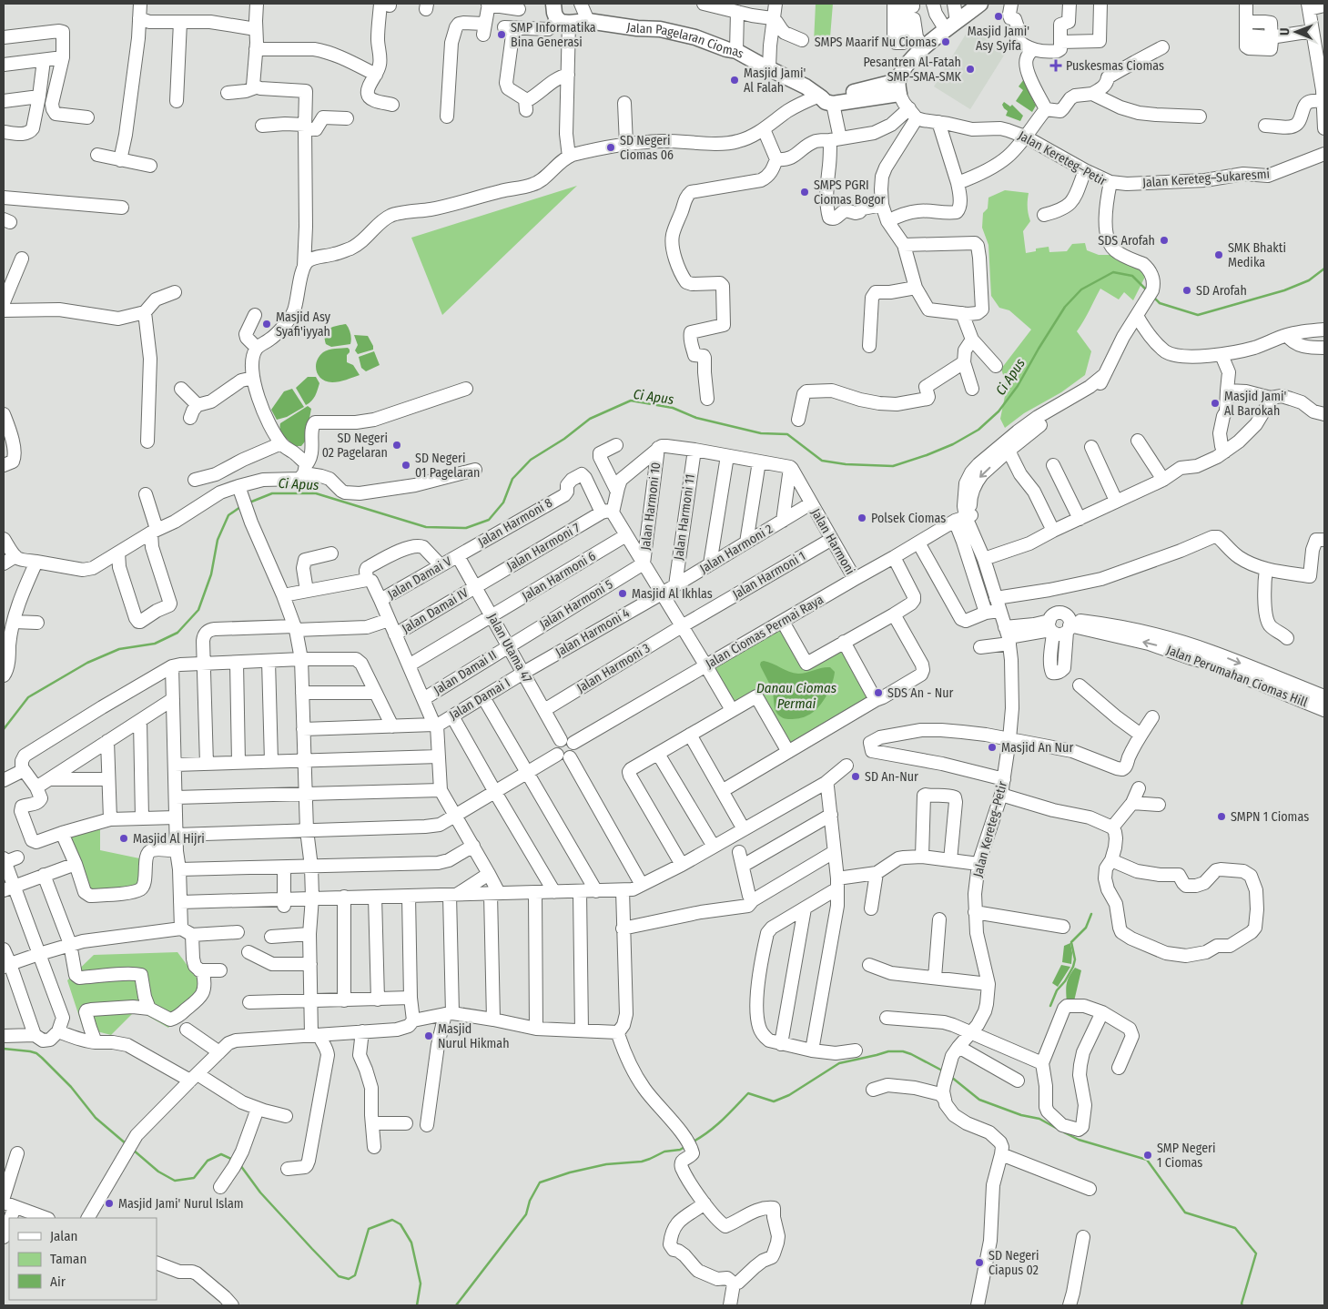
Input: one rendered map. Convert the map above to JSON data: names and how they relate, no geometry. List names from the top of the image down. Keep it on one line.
{"streets":{"main road":["Jalan Pagelaran Ciomas"],"street":["Jalan Kereteg–Petir","Jalan Kereteg–Sukaresmi","Jalan Harmoni 10","Jalan Harmoni 11","Jalan Harmoni 8","Jalan Harmoni","Jalan Harmoni 7","Jalan Harmoni 2","Jalan Harmoni 1","Jalan Harmoni 6","Jalan Damai V","Jalan Harmoni 5","Jalan Damai IV","Jalan Ciomas Permai Raya","Jalan Harmoni 4","Jalan Utama 47","Jalan Harmoni 3","Jalan Damai II","Jalan Perumahan Ciomas Hill","Jalan Damai I"]},"crossings":[["Jalan Kereteg–Petir","Jalan Kereteg–Sukaresmi"],["Jalan Kereteg–Petir","Jalan Ciomas Permai Raya"],["Jalan Harmoni 10","Jalan Harmoni 5"],["Jalan Harmoni 11","Jalan Harmoni 2"],["Jalan Harmoni 8","Jalan Harmoni 7"],["Jalan Harmoni 8","Jalan Damai V"],["Jalan Harmoni 8","Jalan Utama 47"],["Jalan Harmoni","Jalan Harmoni 2"],["Jalan Harmoni","Jalan Harmoni 1"],["Jalan Harmoni","Jalan Ciomas Permai Raya"],["Jalan Harmoni 7","Jalan Damai IV"],["Jalan Harmoni 7","Jalan Utama 47"],["Jalan Harmoni 2","Jalan Harmoni 4"],["Jalan Harmoni 1","Jalan Harmoni 3"],["Jalan Harmoni 6","Jalan Utama 47"],["Jalan Damai V","Jalan Utama 47"],["Jalan Harmoni 5","Jalan Utama 47"],["Jalan Harmoni 5","Jalan Damai II"],["Jalan Damai IV","Jalan Utama 47"],["Jalan Ciomas Permai Raya","Jalan Utama 47"],["Jalan Harmoni 4","Jalan Utama 47"],["Jalan Harmoni 4","Jalan Damai I"],["Jalan Utama 47","Jalan Harmoni 3"],["Jalan Utama 47","Jalan Damai II"],["Jalan Utama 47","Jalan Damai I"]],"water":["Ci Apus","Danau Ciomas Permai"],"places":{"other":["Masjid Jami' Asy Syifa","SMP Informatika Bina Generasi","SMPS Maarif Nu Ciomas","Pesantren Al-Fatah SMP-SMA-SMK","Masjid Jami' Al Falah","SD Negeri Ciomas 06","SMPS PGRI Ciomas Bogor","SDS Arofah","SMK Bhakti Medika","SD Arofah","Masjid Asy Syafi'iyyah","Masjid Jami' Al Barokah","SD Negeri 02 Pagelaran","SD Negeri 01 Pagelaran","Polsek Ciomas","Masjid Al Ikhlas","SDS An - Nur","Masjid An Nur","SD An-Nur","SMPN 1 Ciomas","Masjid Al Hijri","Masjid Nurul Hikmah","SMP Negeri 1 Ciomas","Masjid Jami' Nurul Islam","SD Negeri Ciapus 02"],"health":["Puskesmas Ciomas"]},"legend":["Jalan","Taman","Air"],"north":"left"}
